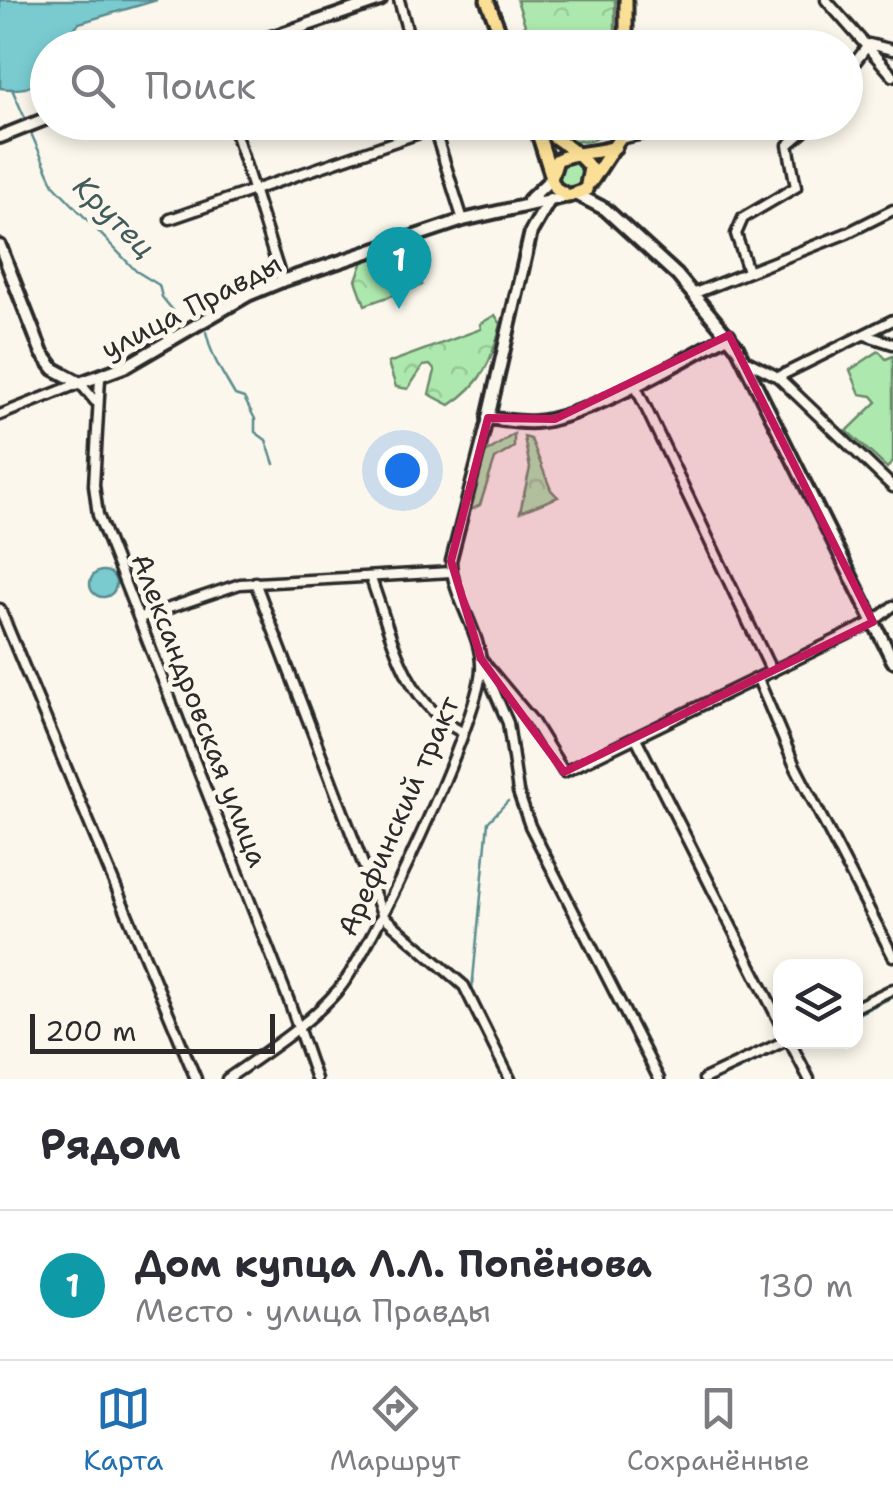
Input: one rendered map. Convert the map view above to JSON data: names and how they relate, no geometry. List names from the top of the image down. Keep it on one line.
{"streets":{"street":["улица Правды","Александровская улица","Арефинский тракт"]},"crossings":[["улица Правды","Александровская улица"],["улица Правды","Арефинский тракт"],["Александровская улица","Арефинский тракт"]],"water":["Крутец"],"scale_bar":"200 m","page":{"search":"Поиск","pins":"1","scale":"200 m","heading":"Рядом","list":[{"mark":"1","name":"Дом купца Л.Л. Попёнова","note":"Место · улица Правды","value":"130 m"}],"nav":["Карта","Маршрут","Сохранённые"]}}
